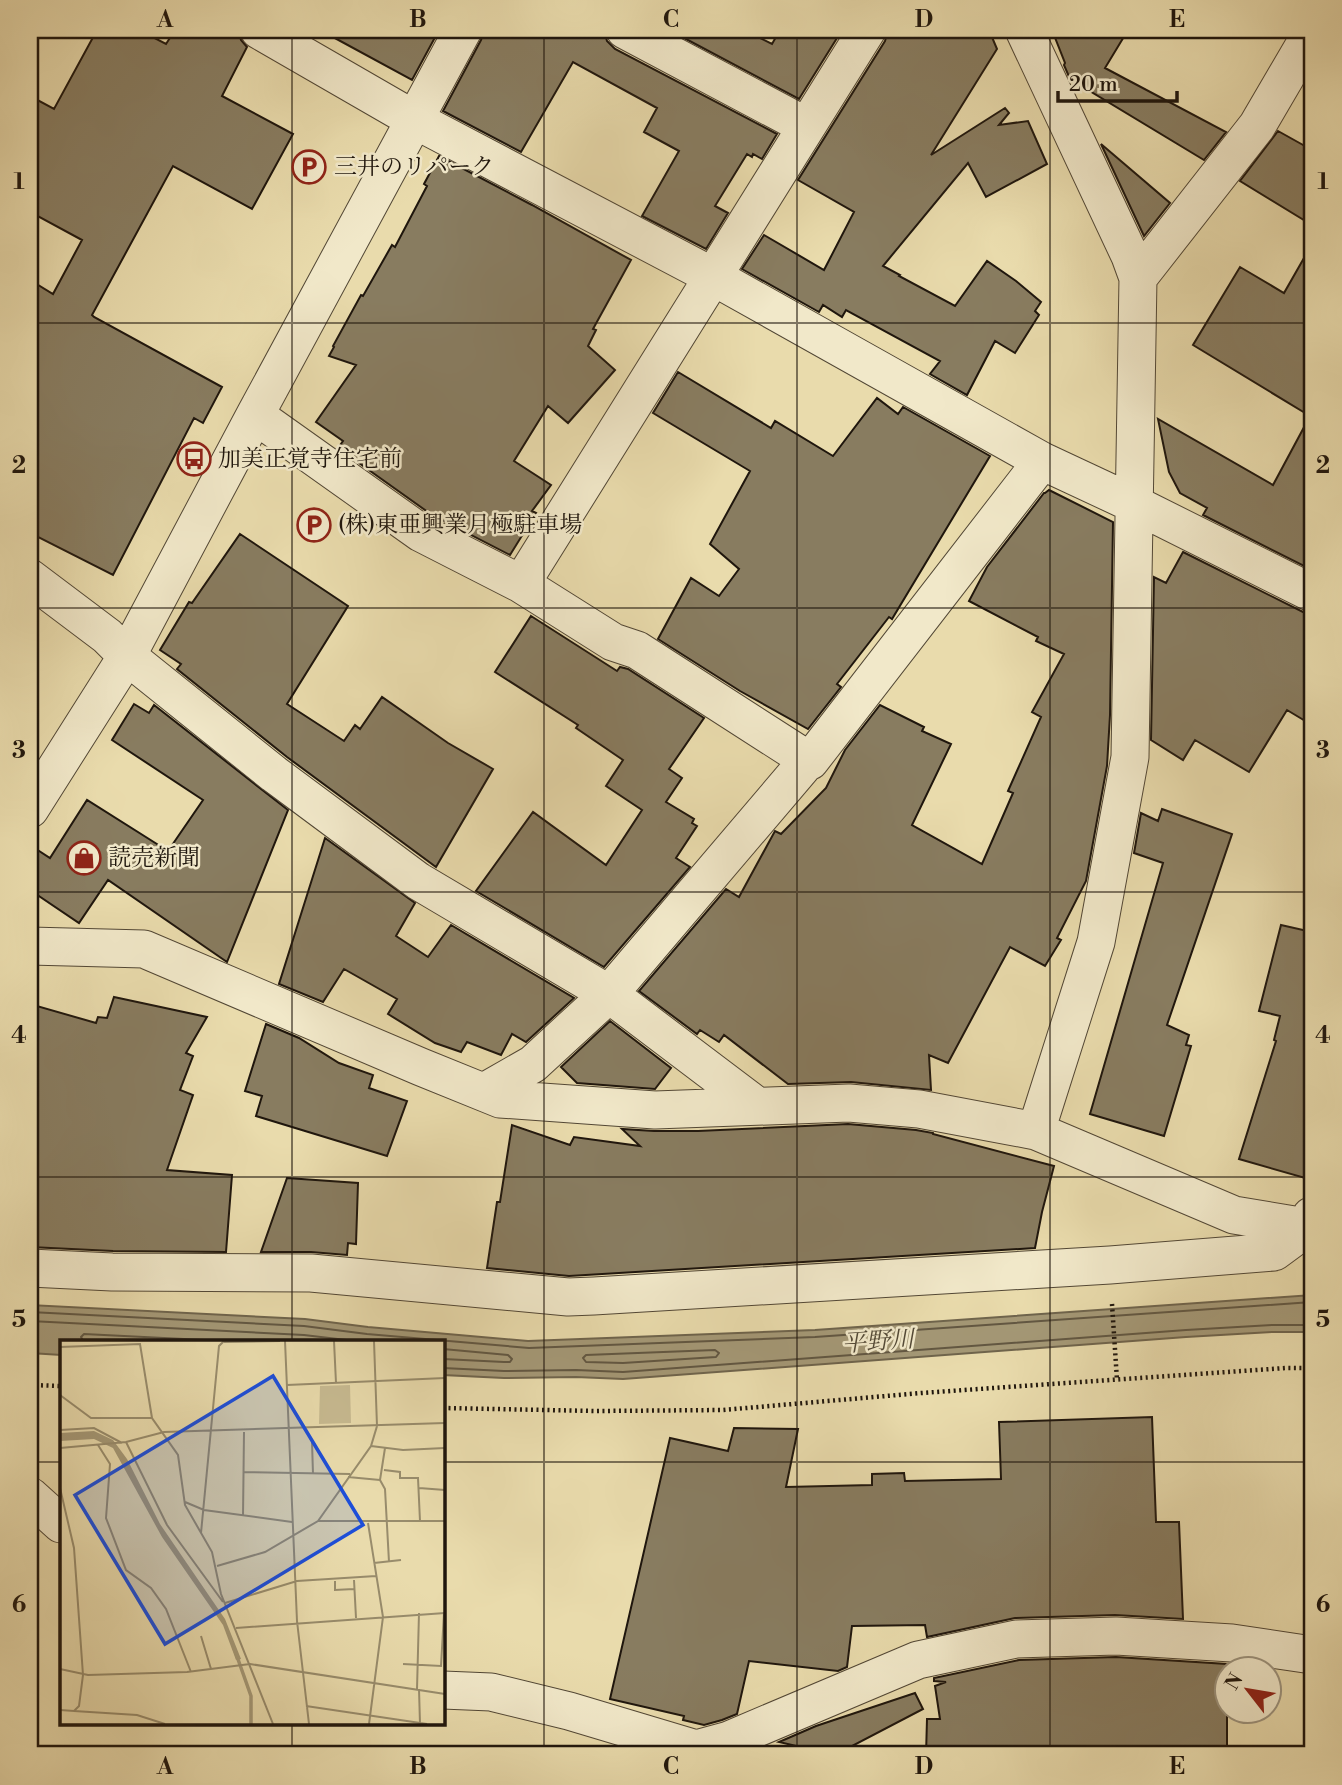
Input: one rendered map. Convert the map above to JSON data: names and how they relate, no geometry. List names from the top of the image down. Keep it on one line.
{"water":["平野川"],"places":{"parking":["三井のリパーク","(株)東亜興業月極駐車場"],"bus stop":["加美正覚寺住宅前"],"shop":["読売新聞"]},"scale_bar":"20 m","north":"top left","grid":{"columns":["A","B","C","D","E"],"rows":["1","2","3","4","5","6"]}}
